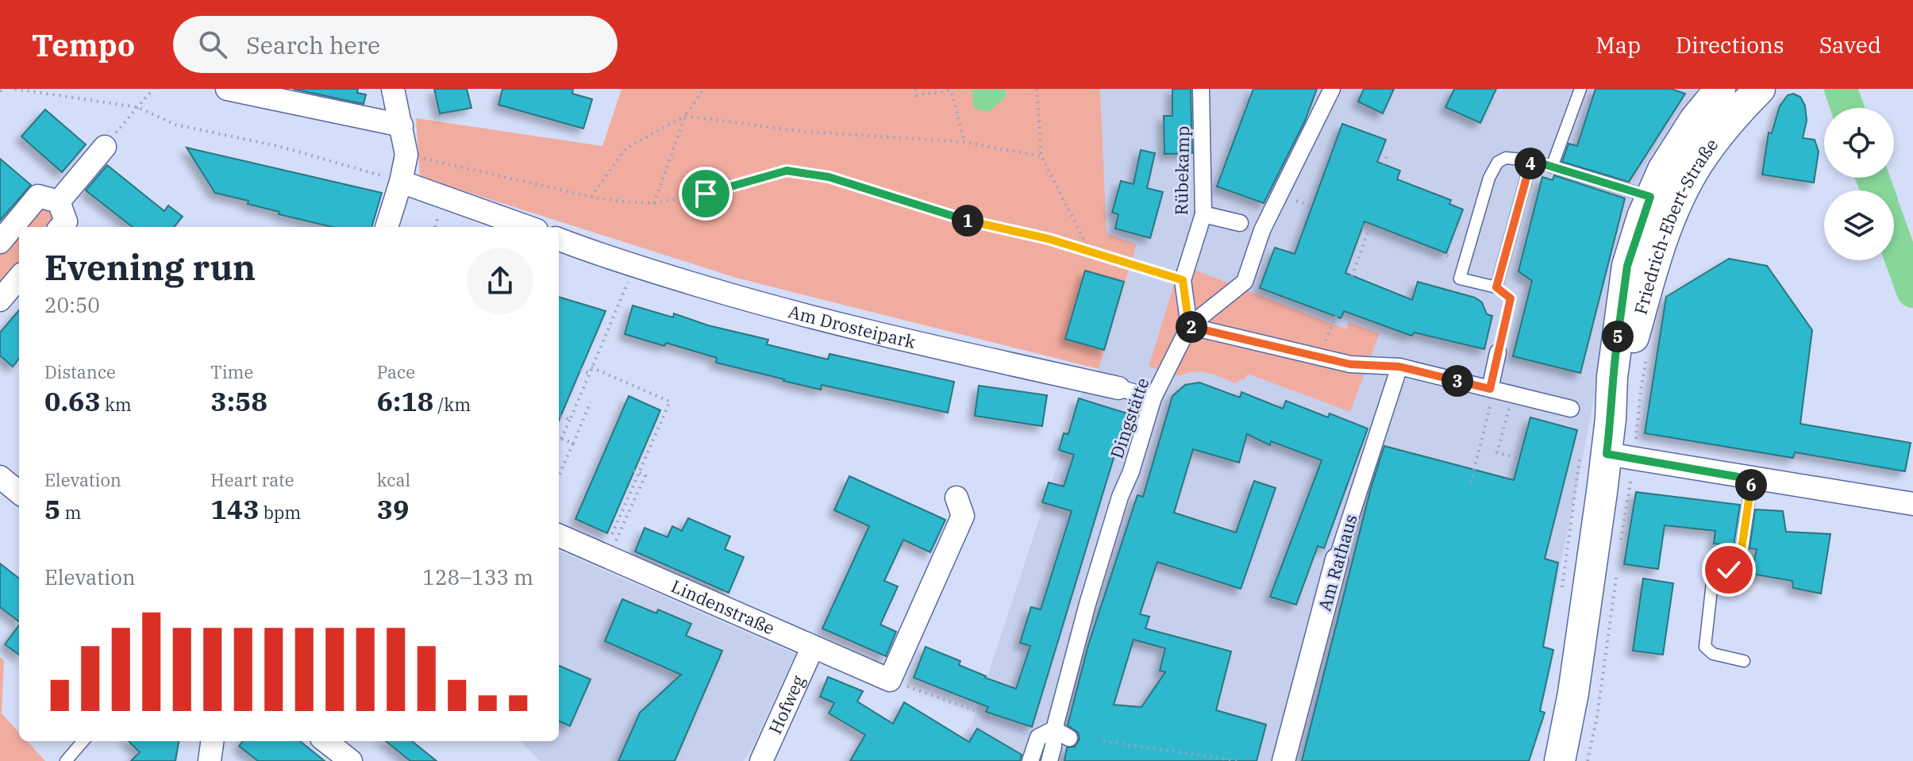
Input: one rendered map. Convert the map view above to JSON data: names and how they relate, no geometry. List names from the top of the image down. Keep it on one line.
{"streets":{"main road":["Friedrich-Ebert-Straße"],"street":["Rübekamp","Am Drosteipark","Dingstätte","Am Rathaus","Lindenstraße","Hofweg"]},"crossings":[["Rübekamp","Dingstätte"],["Am Drosteipark","Dingstätte"],["Lindenstraße","Hofweg"]],"page":{"header":"Tempo","search":"Search here","nav":["Map","Directions","Saved"],"pins":["4","1","2","5","3","6"],"heading":["Evening run","20:50"],"stats":[["Distance","0.63 km"],["Time","3:58"],["Pace","6:18 /km"],["Elevation","5 m"],["Heart rate","143 bpm"],["kcal","39"]],"chart":["Elevation","128–133 m"]}}
